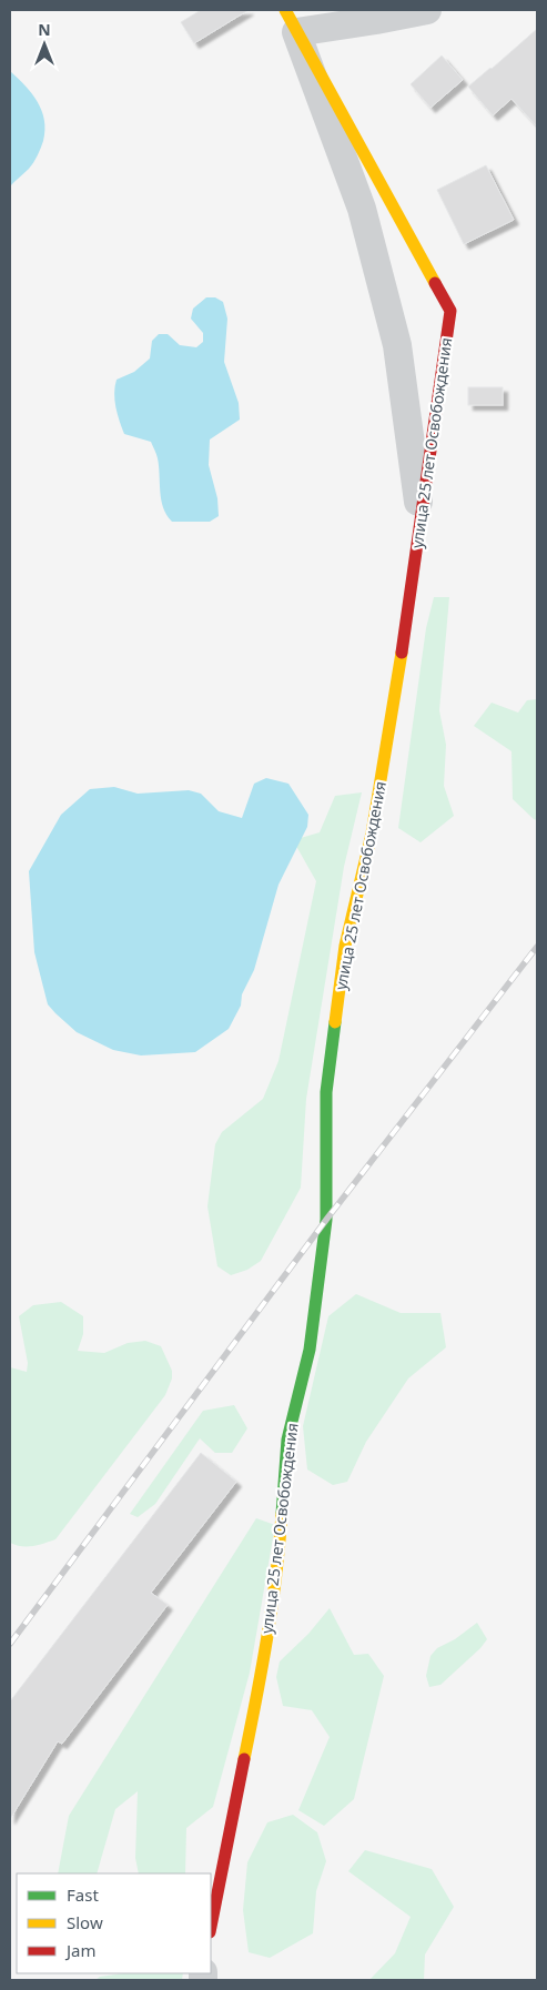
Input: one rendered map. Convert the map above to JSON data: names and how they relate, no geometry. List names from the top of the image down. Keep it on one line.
{"streets":{"street":["улица 25 лет Освобождения"]},"legend":["Fast","Slow","Jam"],"north":"top"}
